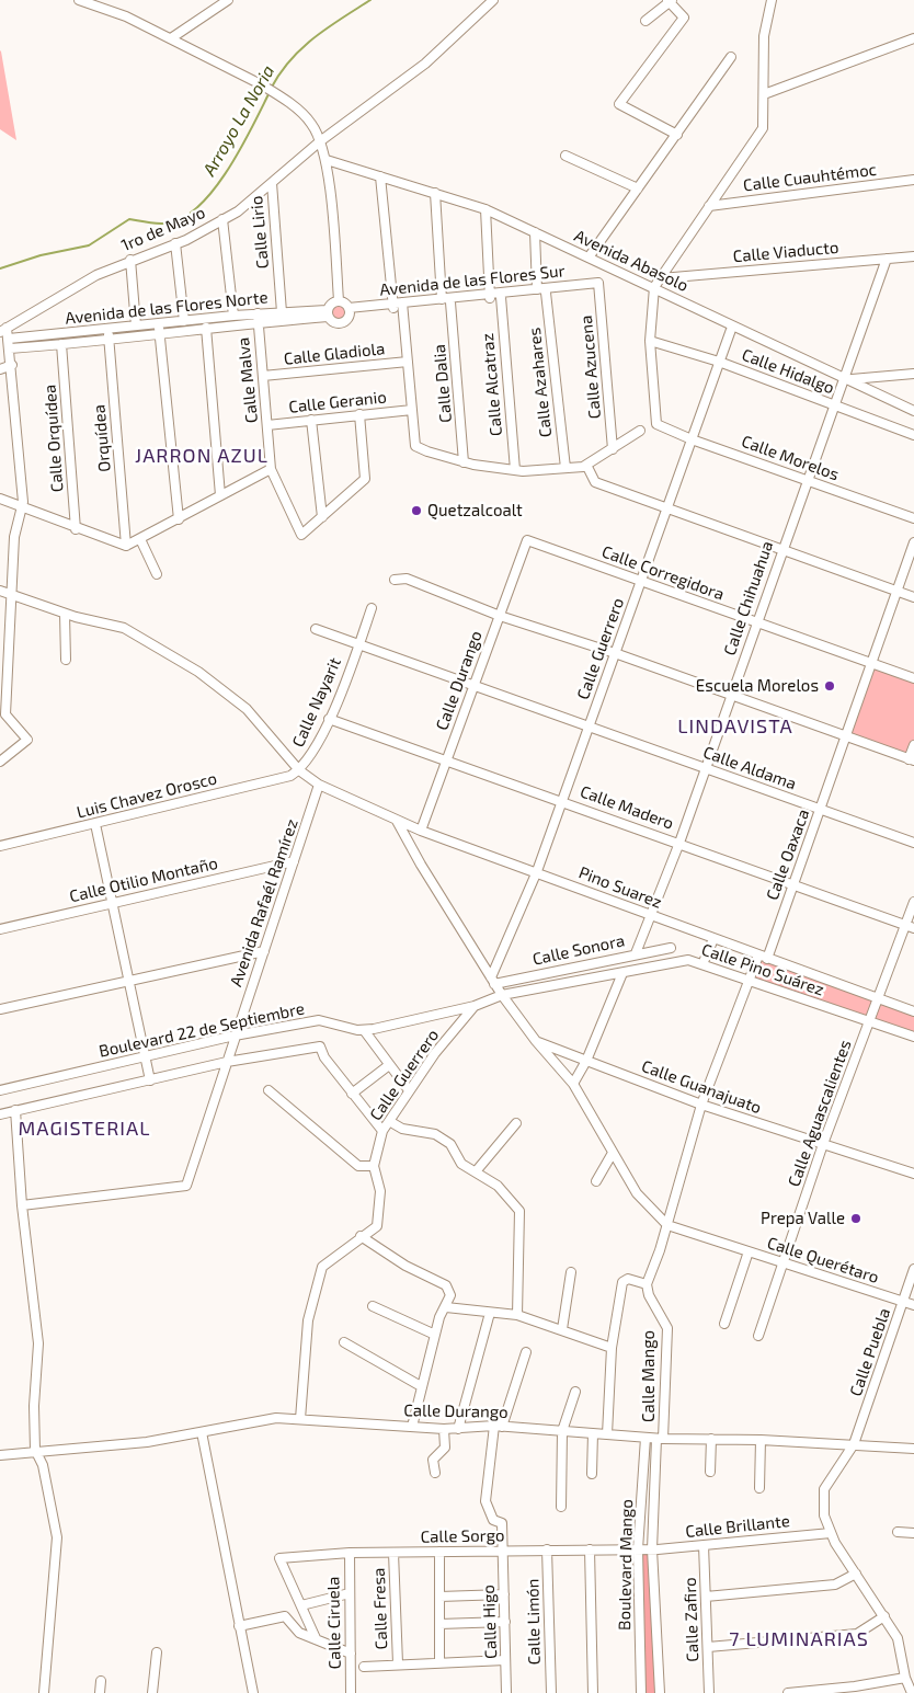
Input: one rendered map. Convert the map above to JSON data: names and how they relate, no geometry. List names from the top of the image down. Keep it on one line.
{"streets":{"street":["Calle Cuauhtémoc","1ro de Mayo","Calle Lirio","Calle Viaducto","Avenida Abasolo","Avenida de las Flores Sur","Avenida de las Flores Norte","Calle Gladiola","Calle Azucena","Calle Hidalgo","Calle Malva","Calle Azahares","Calle Dalia","Calle Alcatraz","Calle Geranio","Calle Orquídea","Orquídea","Calle Morelos","Calle Corregidora","Calle Chihuahua","Calle Guerrero","Calle Durango","Calle Nayarit","Calle Aldama","Luis Chavez Orosco","Calle Madero","Calle Oaxaca","Calle Otilio Montaño","Pino Suarez","Avenida Rafaél Ramírez","Calle Sonora","Calle Pino Suárez","Boulevard 22 de Septiembre","Calle Guanajuato","Calle Aguascalientes","Calle Querétaro","Calle Puebla","Calle Mango","Calle Brillante","Calle Sorgo","Boulevard Mango","Calle Fresa","Calle Zafiro","Calle Higo","Calle Limón","Calle Ciruela"]},"crossings":[["1ro de Mayo","Calle Lirio"],["Calle Lirio","Avenida de las Flores Norte"],["Calle Viaducto","Calle Chihuahua"],["Avenida Abasolo","Calle Azahares"],["Avenida Abasolo","Calle Chihuahua"],["Avenida Abasolo","Calle Guerrero"],["Avenida de las Flores Sur","Avenida de las Flores Norte"],["Avenida de las Flores Sur","Calle Azucena"],["Avenida de las Flores Sur","Calle Azahares"],["Avenida de las Flores Sur","Calle Dalia"],["Avenida de las Flores Sur","Calle Alcatraz"],["Avenida de las Flores Norte","Calle Malva"],["Avenida de las Flores Norte","Calle Orquídea"],["Avenida de las Flores Norte","Orquídea"],["Calle Gladiola","Calle Malva"],["Calle Hidalgo","Calle Morelos"],["Calle Hidalgo","Calle Chihuahua"],["Calle Hidalgo","Calle Guerrero"],["Calle Malva","Calle Geranio"],["Calle Morelos","Calle Chihuahua"],["Calle Morelos","Calle Guerrero"],["Calle Corregidora","Calle Chihuahua"],["Calle Corregidora","Calle Guerrero"],["Calle Corregidora","Calle Durango"],["Calle Corregidora","Calle Oaxaca"],["Calle Chihuahua","Calle Aldama"],["Calle Chihuahua","Calle Madero"],["Calle Chihuahua","Pino Suarez"],["Calle Chihuahua","Calle Sonora"],["Calle Guerrero","Calle Durango"],["Calle Guerrero","Calle Aldama"],["Calle Guerrero","Calle Madero"],["Calle Guerrero","Pino Suarez"],["Calle Guerrero","Calle Sonora"],["Calle Guerrero","Calle Pino Suárez"],["Calle Guerrero","Boulevard 22 de Septiembre"],["Calle Durango","Calle Aldama"],["Calle Durango","Calle Madero"],["Calle Durango","Pino Suarez"],["Calle Durango","Calle Puebla"],["Calle Durango","Calle Mango"],["Calle Durango","Boulevard Mango"],["Calle Durango","Calle Higo"],["Calle Nayarit","Calle Aldama"],["Calle Nayarit","Luis Chavez Orosco"],["Calle Nayarit","Calle Madero"],["Calle Nayarit","Pino Suarez"],["Calle Aldama","Calle Oaxaca"],["Luis Chavez Orosco","Pino Suarez"],["Calle Madero","Calle Oaxaca"],["Calle Madero","Calle Aguascalientes"],["Calle Oaxaca","Pino Suarez"],["Calle Oaxaca","Calle Pino Suárez"],["Calle Oaxaca","Calle Guanajuato"],["Calle Oaxaca","Calle Querétaro"],["Calle Oaxaca","Calle Mango"],["Calle Otilio Montaño","Avenida Rafaél Ramírez"],["Pino Suarez","Avenida Rafaél Ramírez"],["Pino Suarez","Calle Aguascalientes"],["Avenida Rafaél Ramírez","Boulevard 22 de Septiembre"],["Calle Pino Suárez","Calle Aguascalientes"],["Calle Guanajuato","Calle Aguascalientes"],["Calle Guanajuato","Calle Querétaro"],["Calle Aguascalientes","Calle Querétaro"],["Calle Querétaro","Calle Puebla"],["Calle Puebla","Calle Brillante"],["Calle Mango","Boulevard Mango"],["Calle Brillante","Calle Sorgo"],["Calle Brillante","Boulevard Mango"],["Calle Brillante","Calle Zafiro"],["Calle Sorgo","Boulevard Mango"],["Calle Sorgo","Calle Fresa"],["Calle Sorgo","Calle Higo"],["Calle Sorgo","Calle Limón"],["Calle Sorgo","Calle Ciruela"]],"districts":["JARRON AZUL","LINDAVISTA","MAGISTERIAL","7 LUMINARIAS"],"water":["Arroyo La Noria"],"places":["Quetzalcoalt","Escuela Morelos","Prepa Valle"]}
